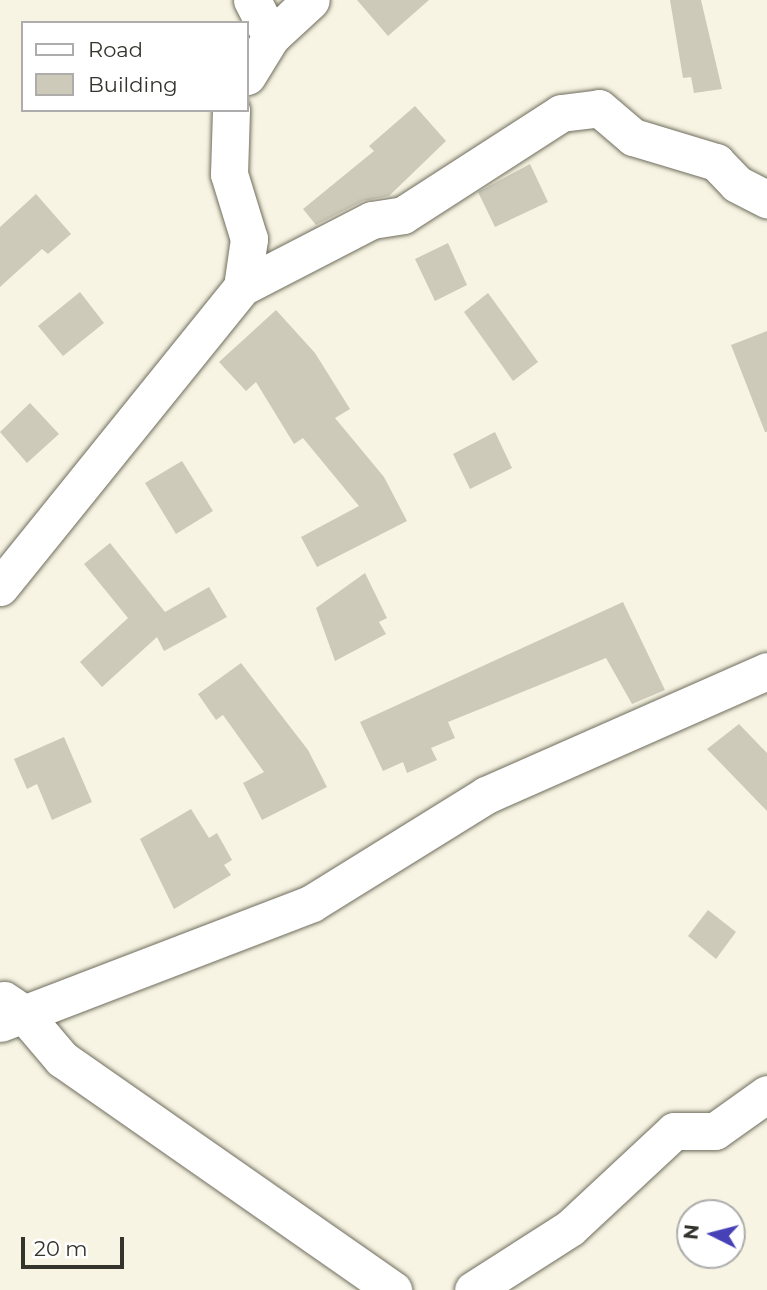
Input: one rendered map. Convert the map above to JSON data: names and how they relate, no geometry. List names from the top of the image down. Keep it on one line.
{"legend":["Road","Building"],"scale_bar":"20 m","north":"left"}
